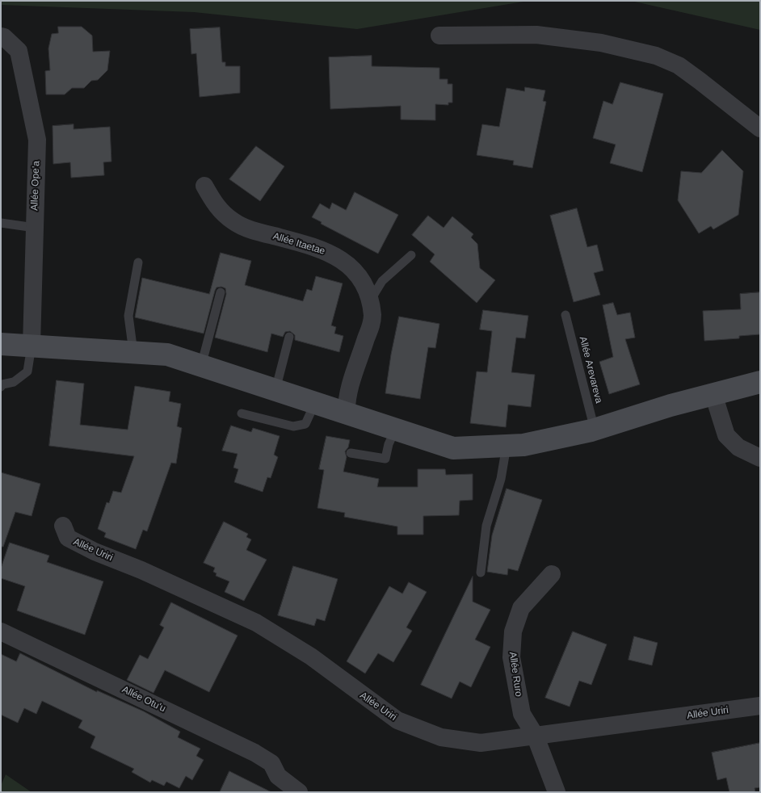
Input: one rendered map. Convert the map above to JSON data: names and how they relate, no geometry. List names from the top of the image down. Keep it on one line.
{"streets":{"street":["Allée Ope'a","Allée Itaetae","Allée Uriri","Allée Ruro","Allée Otu'u"],"lane":["Allée Arevareva"]},"crossings":[["Allée Uriri","Allée Ruro"]]}
